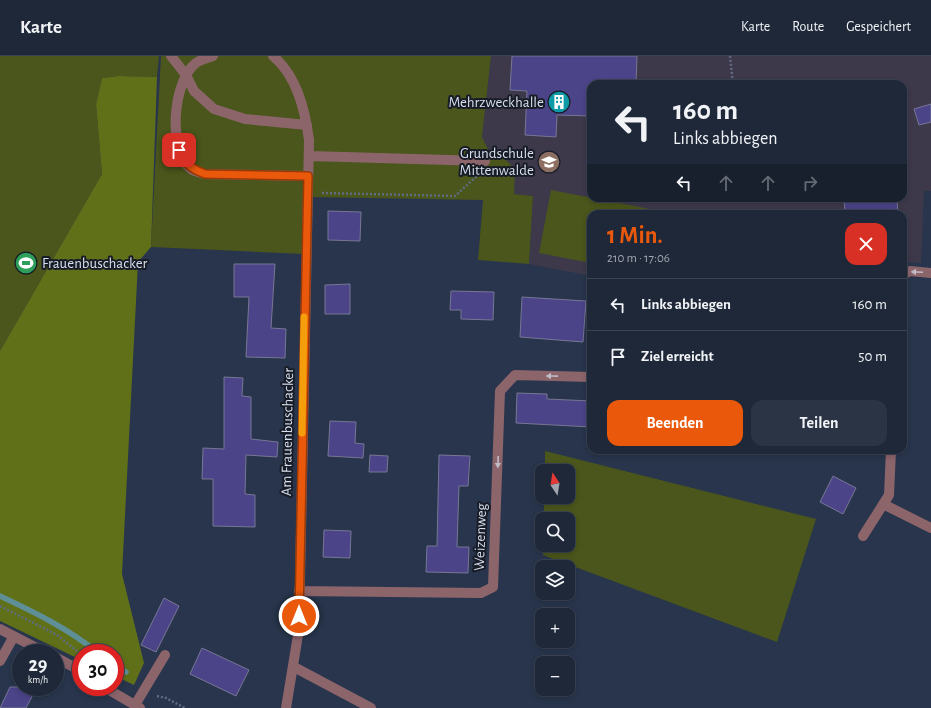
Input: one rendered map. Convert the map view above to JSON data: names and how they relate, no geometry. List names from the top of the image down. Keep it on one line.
{"streets":{"street":["Am Frauenbuschacker","Weizenweg"]},"crossings":[["Am Frauenbuschacker","Weizenweg"]],"places":{"building":["Mehrzweckhalle"],"school or university":["Grundschule Mittenwalde"],"sports":["Frauenbuschacker"]},"north":"top","page":{"header":"Karte","nav":["Karte","Route","Gespeichert"],"turn":["160 m","Links abbiegen"],"heading":["1 Min.","210 m · 17:06"],"list":[{"name":"Links abbiegen","value":"160 m"},{"name":"Ziel erreicht","value":"50 m"}],"buttons":["Beenden","Teilen"],"map_buttons":["+","−"],"speed":"29 km/h","limit":"30"}}
